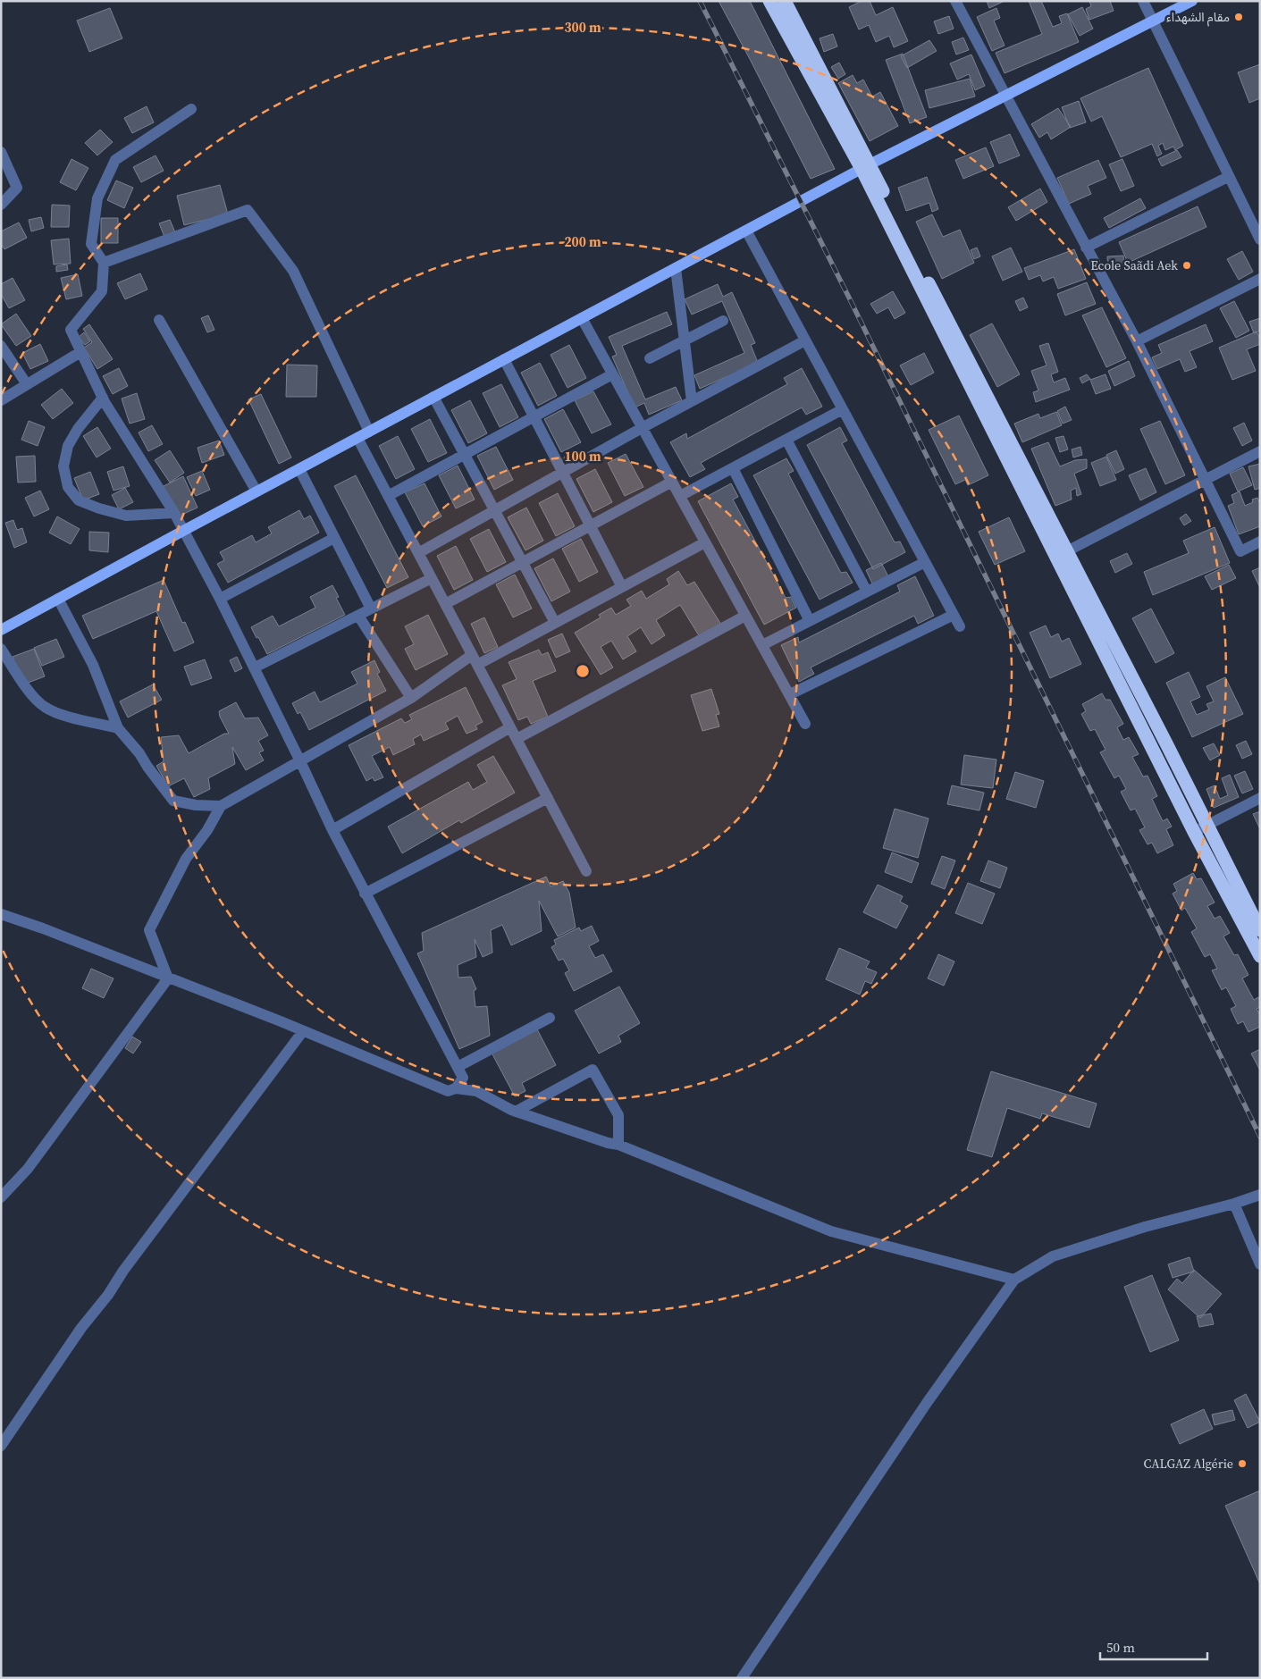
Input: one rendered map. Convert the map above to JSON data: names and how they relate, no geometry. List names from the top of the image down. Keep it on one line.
{"places":["مقام الشهداء","Ecole Saãdi Aek","CALGAZ Algérie"],"scale_bar":"50 m","rings":["300 m","200 m","100 m"]}
